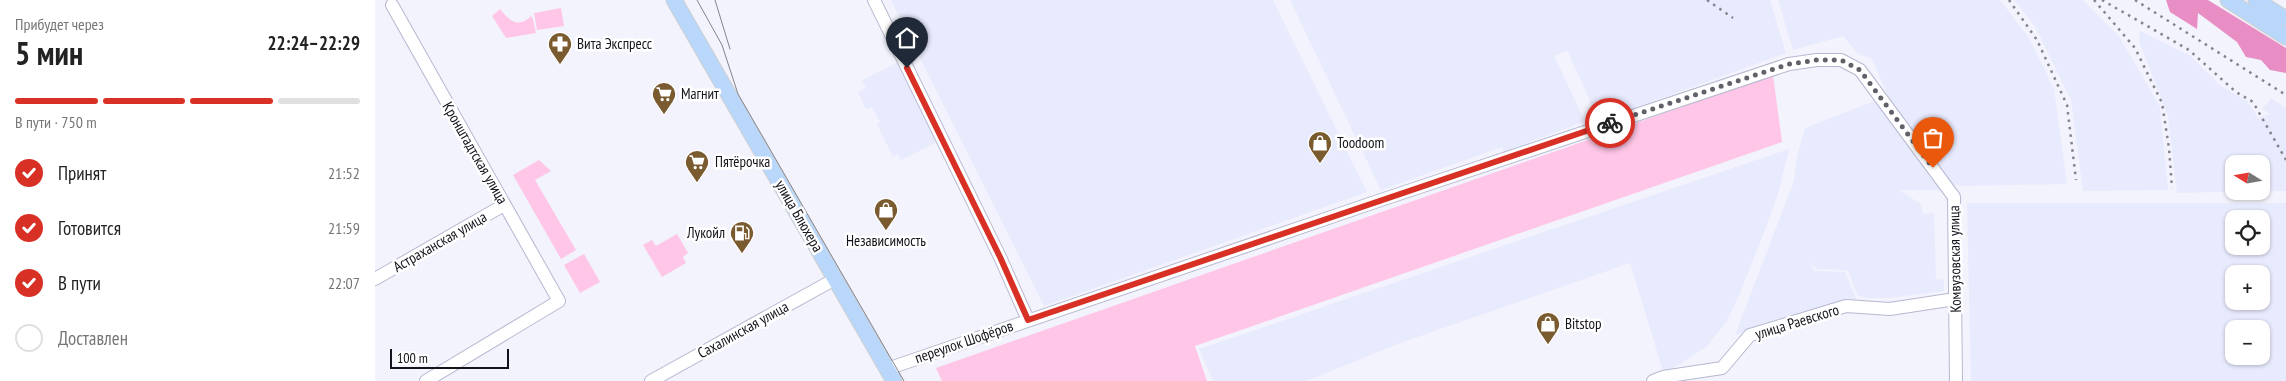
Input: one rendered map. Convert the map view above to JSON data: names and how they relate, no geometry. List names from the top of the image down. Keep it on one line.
{"streets":{"main road":["улица Блюхера"],"street":["Кронштадтская улица","Астраханская улица","Комвузовская улица","улица Раевского","Сахалинская улица","переулок Шофёров"]},"crossings":[["Кронштадтская улица","Астраханская улица"],["улица Блюхера","Сахалинская улица"],["улица Блюхера","переулок Шофёров"],["Комвузовская улица","улица Раевского"],["Комвузовская улица","переулок Шофёров"]],"places":{"pharmacy":["Вита Экспресс"],"supermarket":["Магнит","Пятёрочка"],"shop":["Toodoom","Независимость","Bitstop"],"fuel station":["Лукойл"]},"scale_bar":"100 m","north":"left","page":{"heading":["5 мин","Прибудет через","22:24–22:29"],"bar":"В пути · 750 m","list":[["Принят","21:52"],["Готовится","21:59"],["В пути","22:07"],"Доставлен"],"map_buttons":["+","−"],"scale":"100 m"}}
